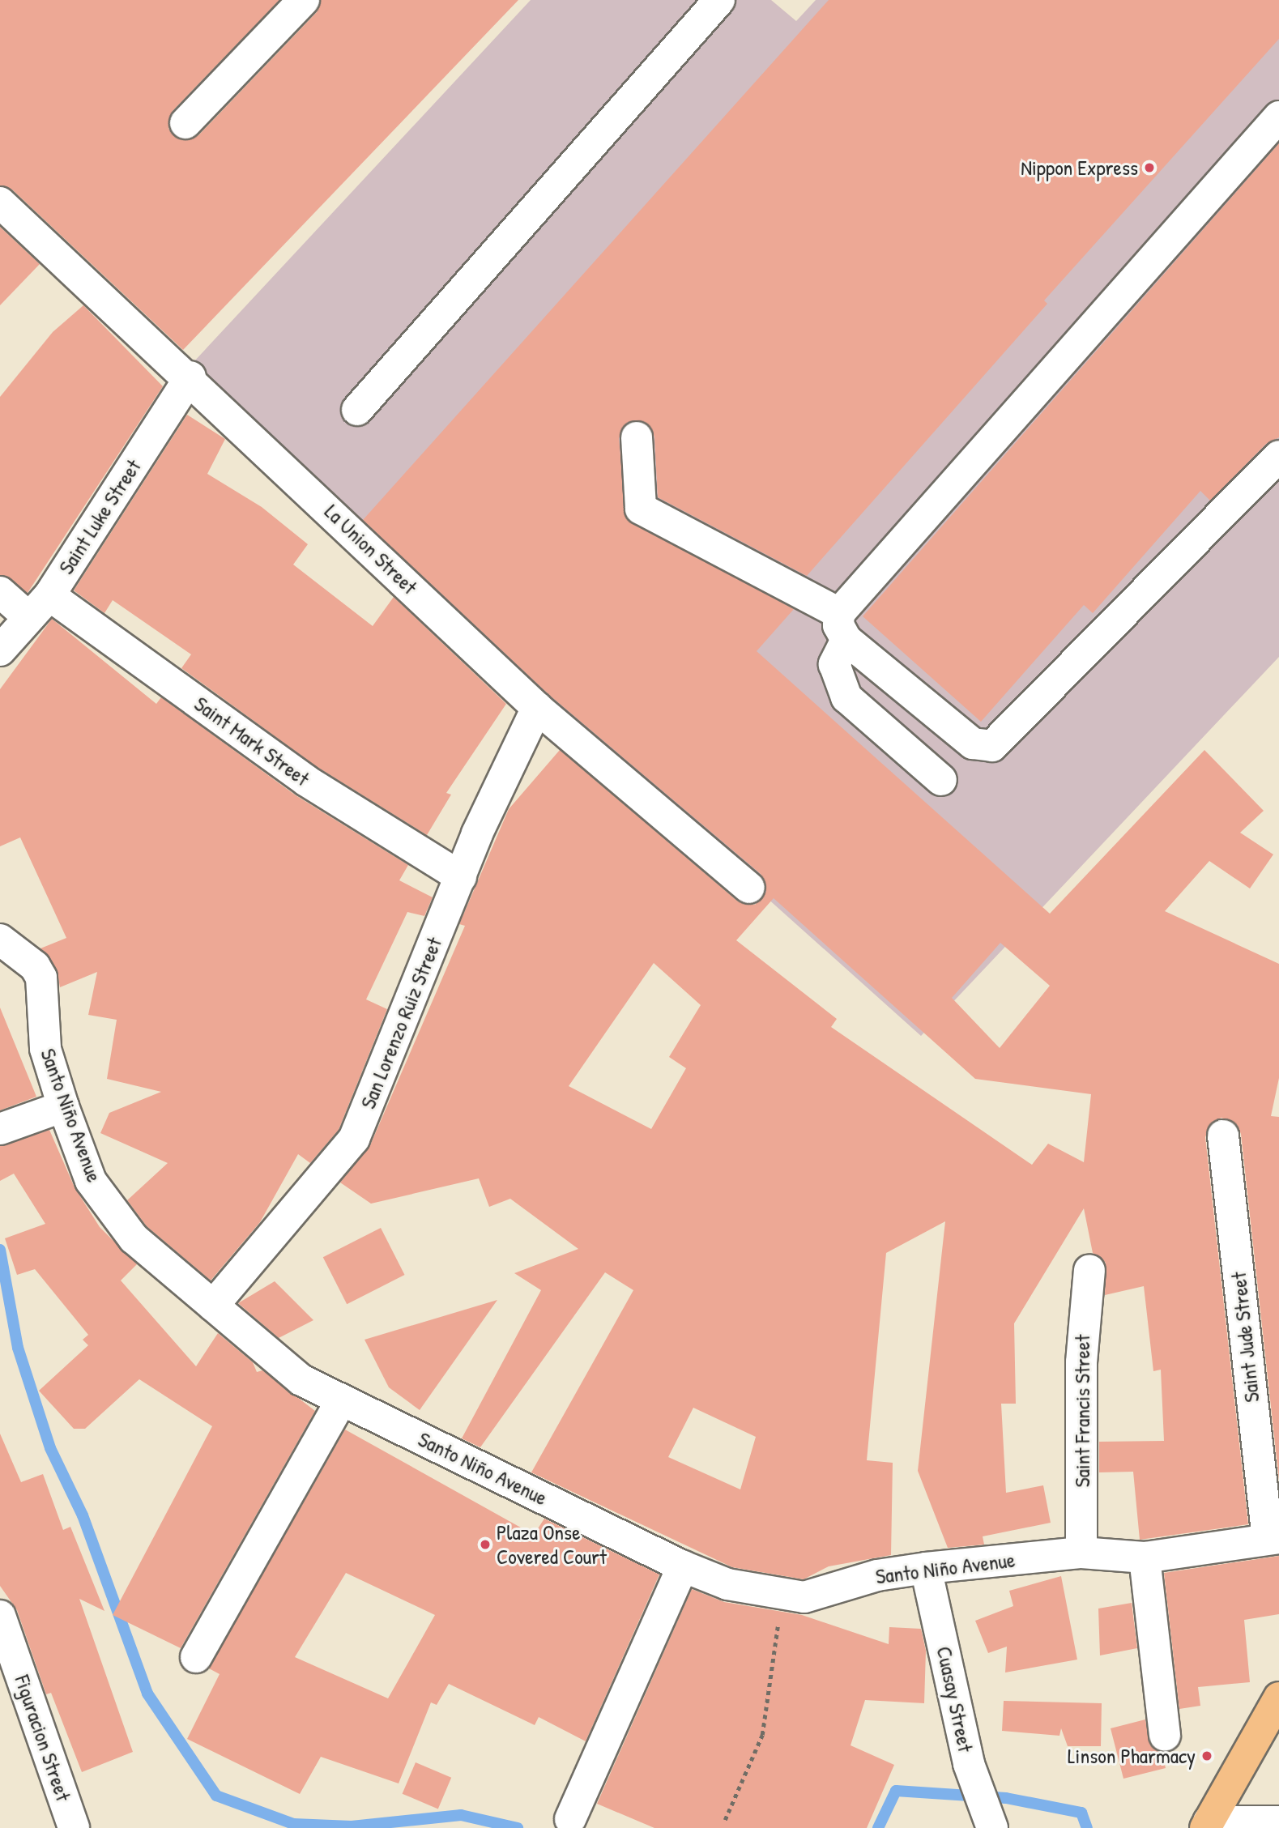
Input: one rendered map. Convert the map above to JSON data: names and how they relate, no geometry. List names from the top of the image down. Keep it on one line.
{"streets":{"street":["Saint Luke Street","La Union Street","Saint Mark Street","San Lorenzo Ruiz Street","Santo Niño Avenue","Saint Jude Street","Saint Francis Street","Cuasay Street","Figuracion Street"]},"crossings":[["Saint Luke Street","La Union Street"],["Saint Luke Street","Saint Mark Street"],["La Union Street","San Lorenzo Ruiz Street"],["Saint Mark Street","San Lorenzo Ruiz Street"],["San Lorenzo Ruiz Street","Santo Niño Avenue"],["Santo Niño Avenue","Saint Jude Street"],["Santo Niño Avenue","Saint Francis Street"],["Santo Niño Avenue","Cuasay Street"]],"places":["Nippon Express","Plaza Onse Covered Court","Linson Pharmacy"]}
